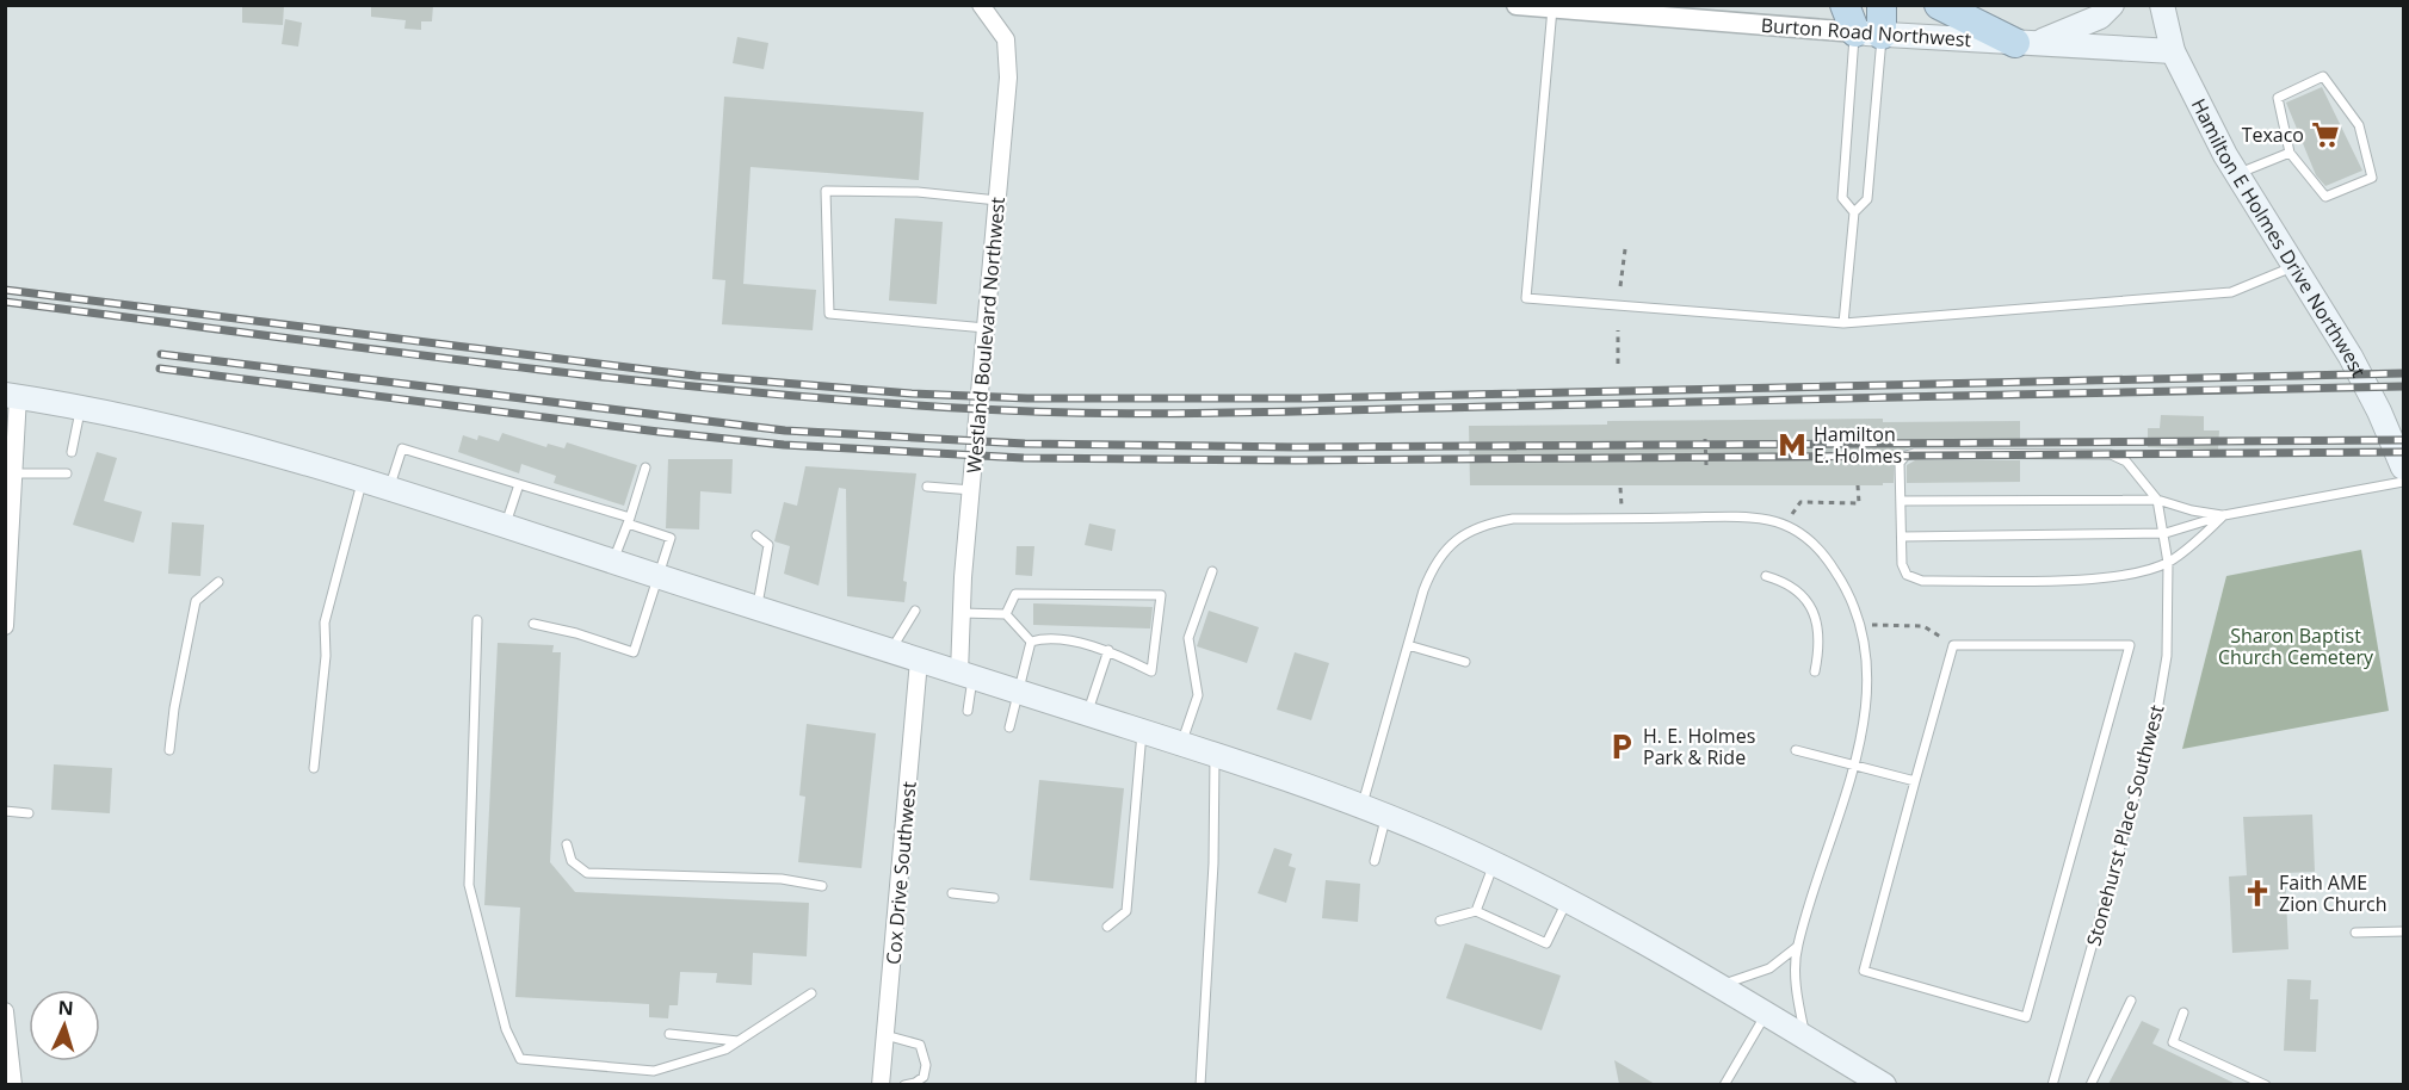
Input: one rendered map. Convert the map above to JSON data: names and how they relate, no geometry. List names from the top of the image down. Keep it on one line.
{"streets":{"main road":["Burton Road Northwest","Hamilton E Holmes Drive Northwest"],"street":["Westland Boulevard Northwest","Cox Drive Southwest"],"lane":["Stonehurst Place Southwest"]},"crossings":[["Burton Road Northwest","Hamilton E Holmes Drive Northwest"]],"parks":["Sharon Baptist Church Cemetery"],"places":{"supermarket":["Texaco"],"metro station":["Hamilton E. Holmes"],"parking":["H. E. Holmes Park & Ride"],"church":["Faith AME Zion Church"]},"north":"top"}
